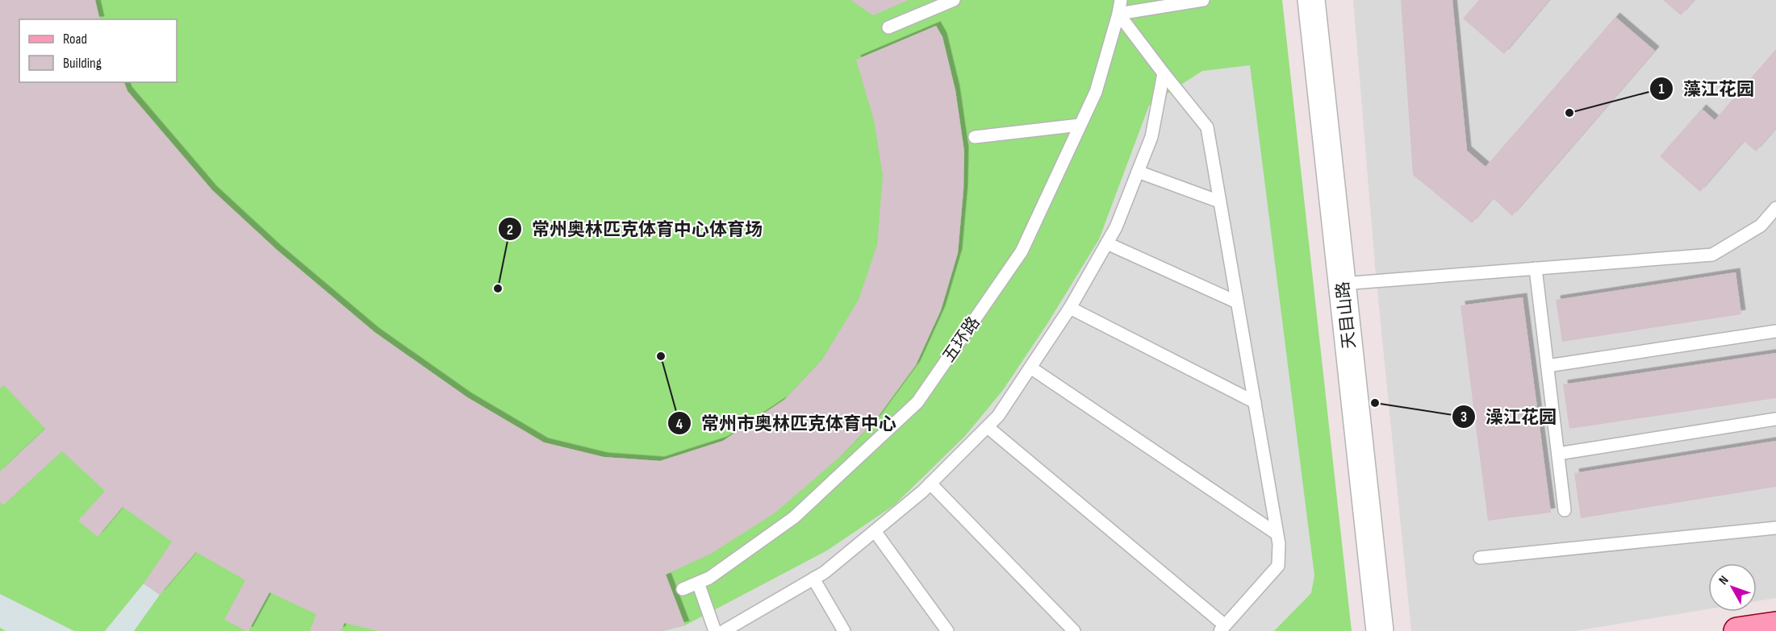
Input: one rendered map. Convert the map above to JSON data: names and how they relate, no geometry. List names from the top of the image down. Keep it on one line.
{"streets":{"street":["天目山路"],"lane":["五环路"]},"places":["藻江花园","常州奥林匹克体育中心体育场","常州市奥林匹克体育中心","澡江花园"],"legend":["Road","Building"],"north":"top left"}
